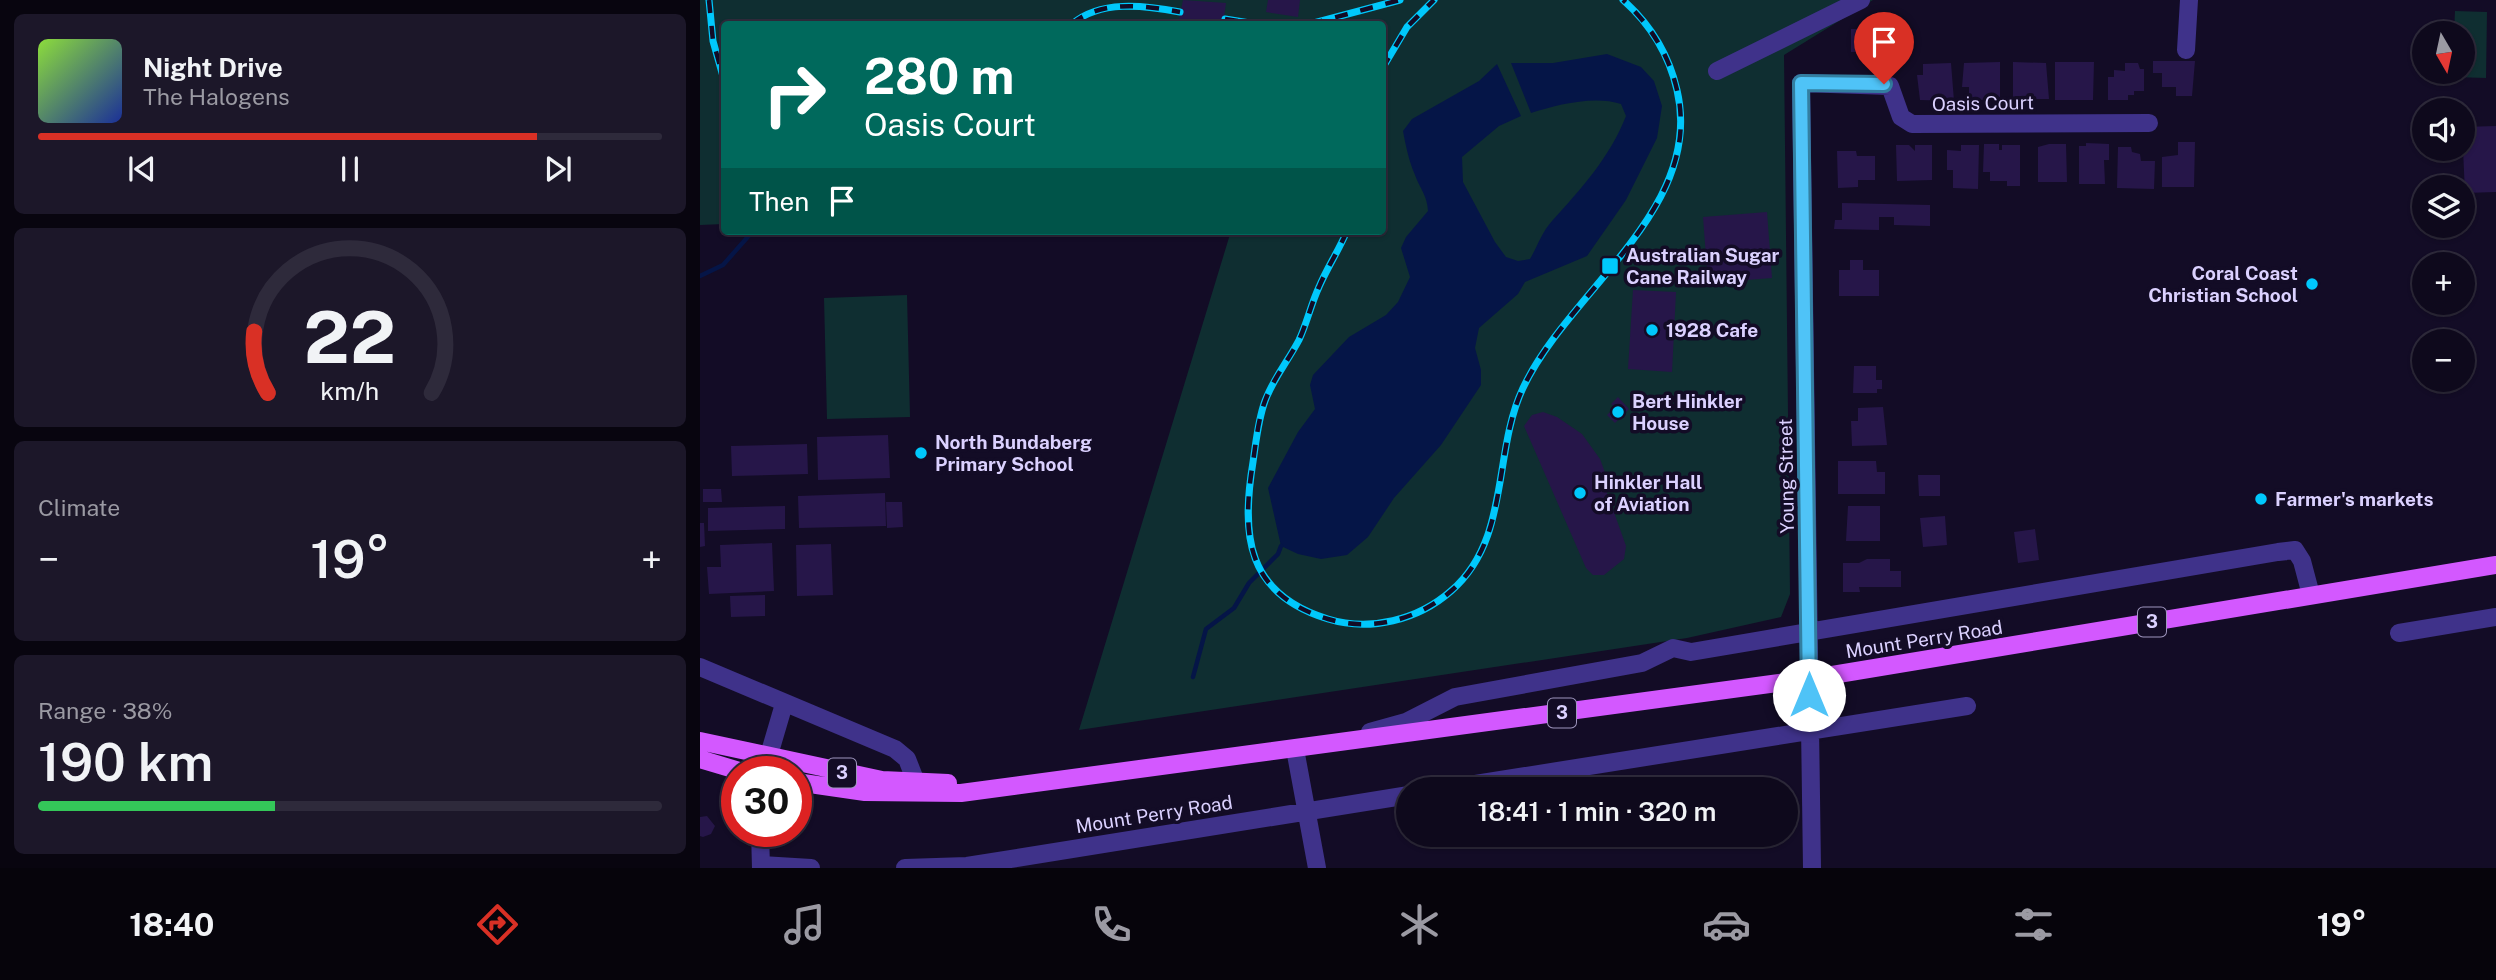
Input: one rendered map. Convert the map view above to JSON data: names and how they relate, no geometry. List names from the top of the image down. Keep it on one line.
{"streets":{"main road":["3","Mount Perry Road"],"street":["Oasis Court","Young Street"]},"crossings":[["Oasis Court","Young Street"],["Young Street","Mount Perry Road"]],"places":{"transit":["Australian Sugar Cane Railway"],"other":["Coral Coast Christian School","1928 Cafe","Bert Hinkler House","North Bundaberg Primary School","Hinkler Hall of Aviation","Farmer's markets"]},"north":"bottom","page":{"map_buttons":["+","−"],"turn":["280 m","Oasis Court"],"song":["Night Drive","The Halogens"],"then":"Then","tile":["Climate",["Range · 38%","190 km"]],"heat":["−","19°","+"],"limit":"30","trip":"18:41 · 1 min · 320 m","tabs":["18:40","19°"],"gauge":["22","km/h"]}}
